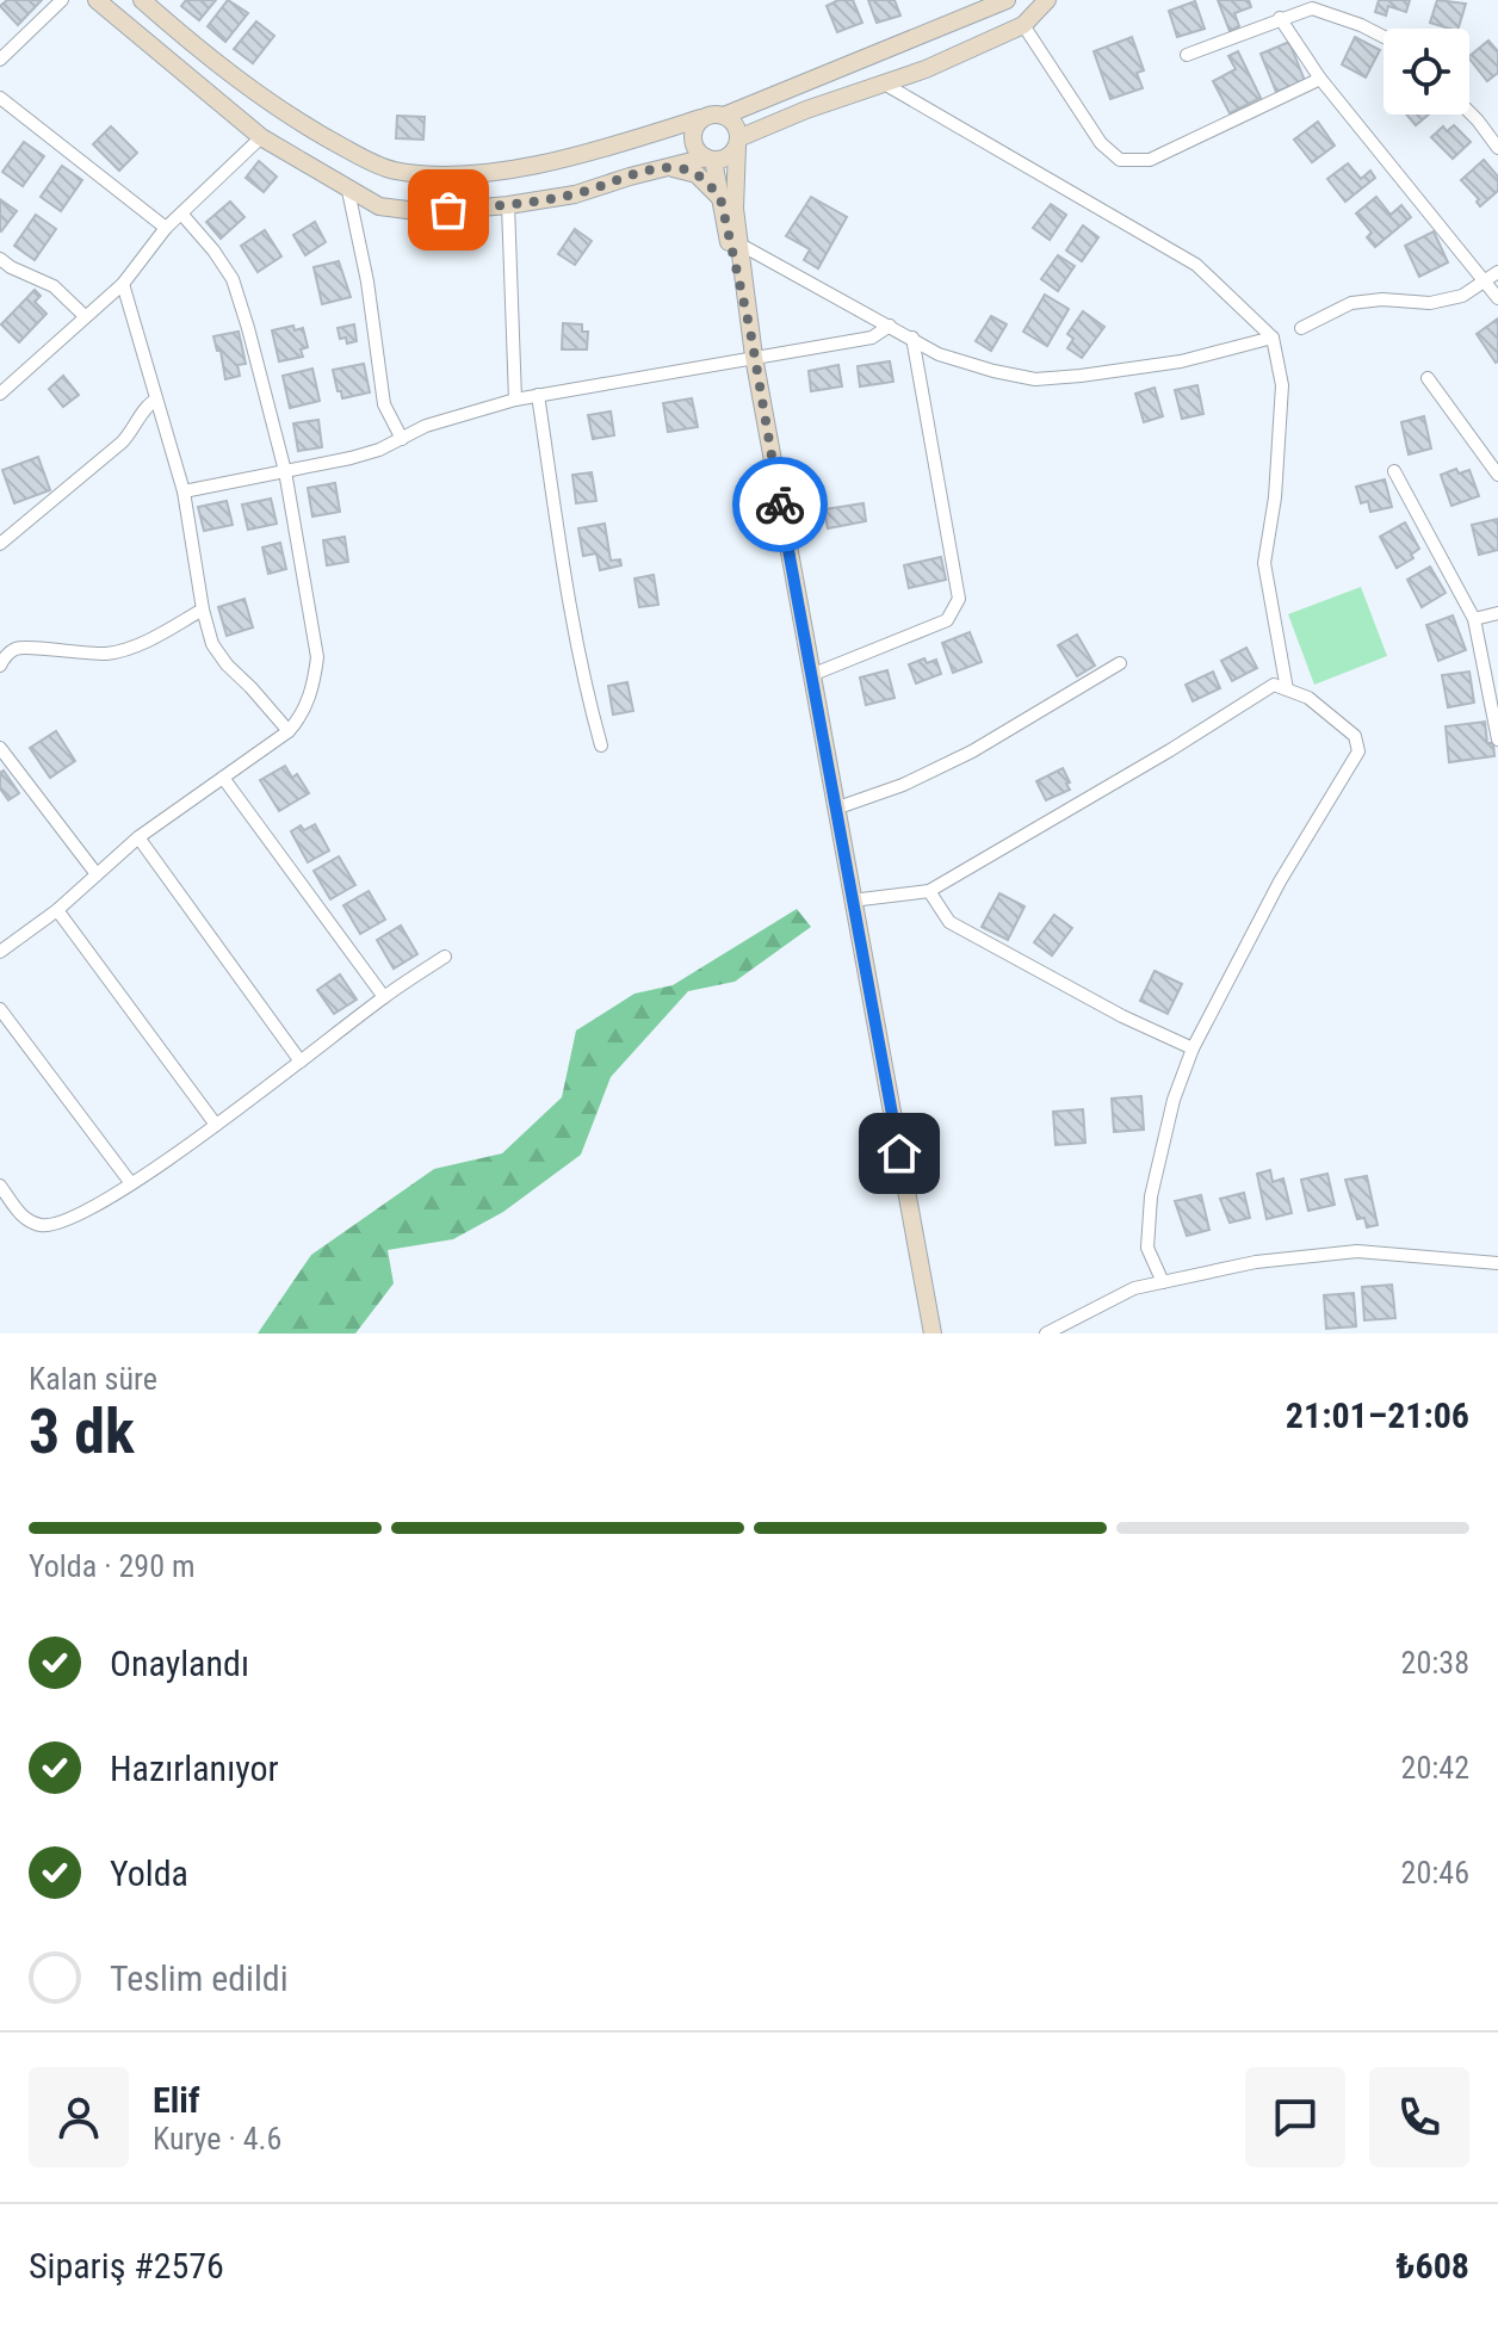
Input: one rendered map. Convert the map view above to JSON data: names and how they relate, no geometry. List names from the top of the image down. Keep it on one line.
{"page":{"heading":["3 dk","Kalan süre","21:01–21:06"],"panel":["Elif","Kurye · 4.6","Sipariş #2576","₺608"],"bar":"Yolda · 290 m","list":[["Onaylandı","20:38"],["Hazırlanıyor","20:42"],["Yolda","20:46"],"Teslim edildi"]}}
